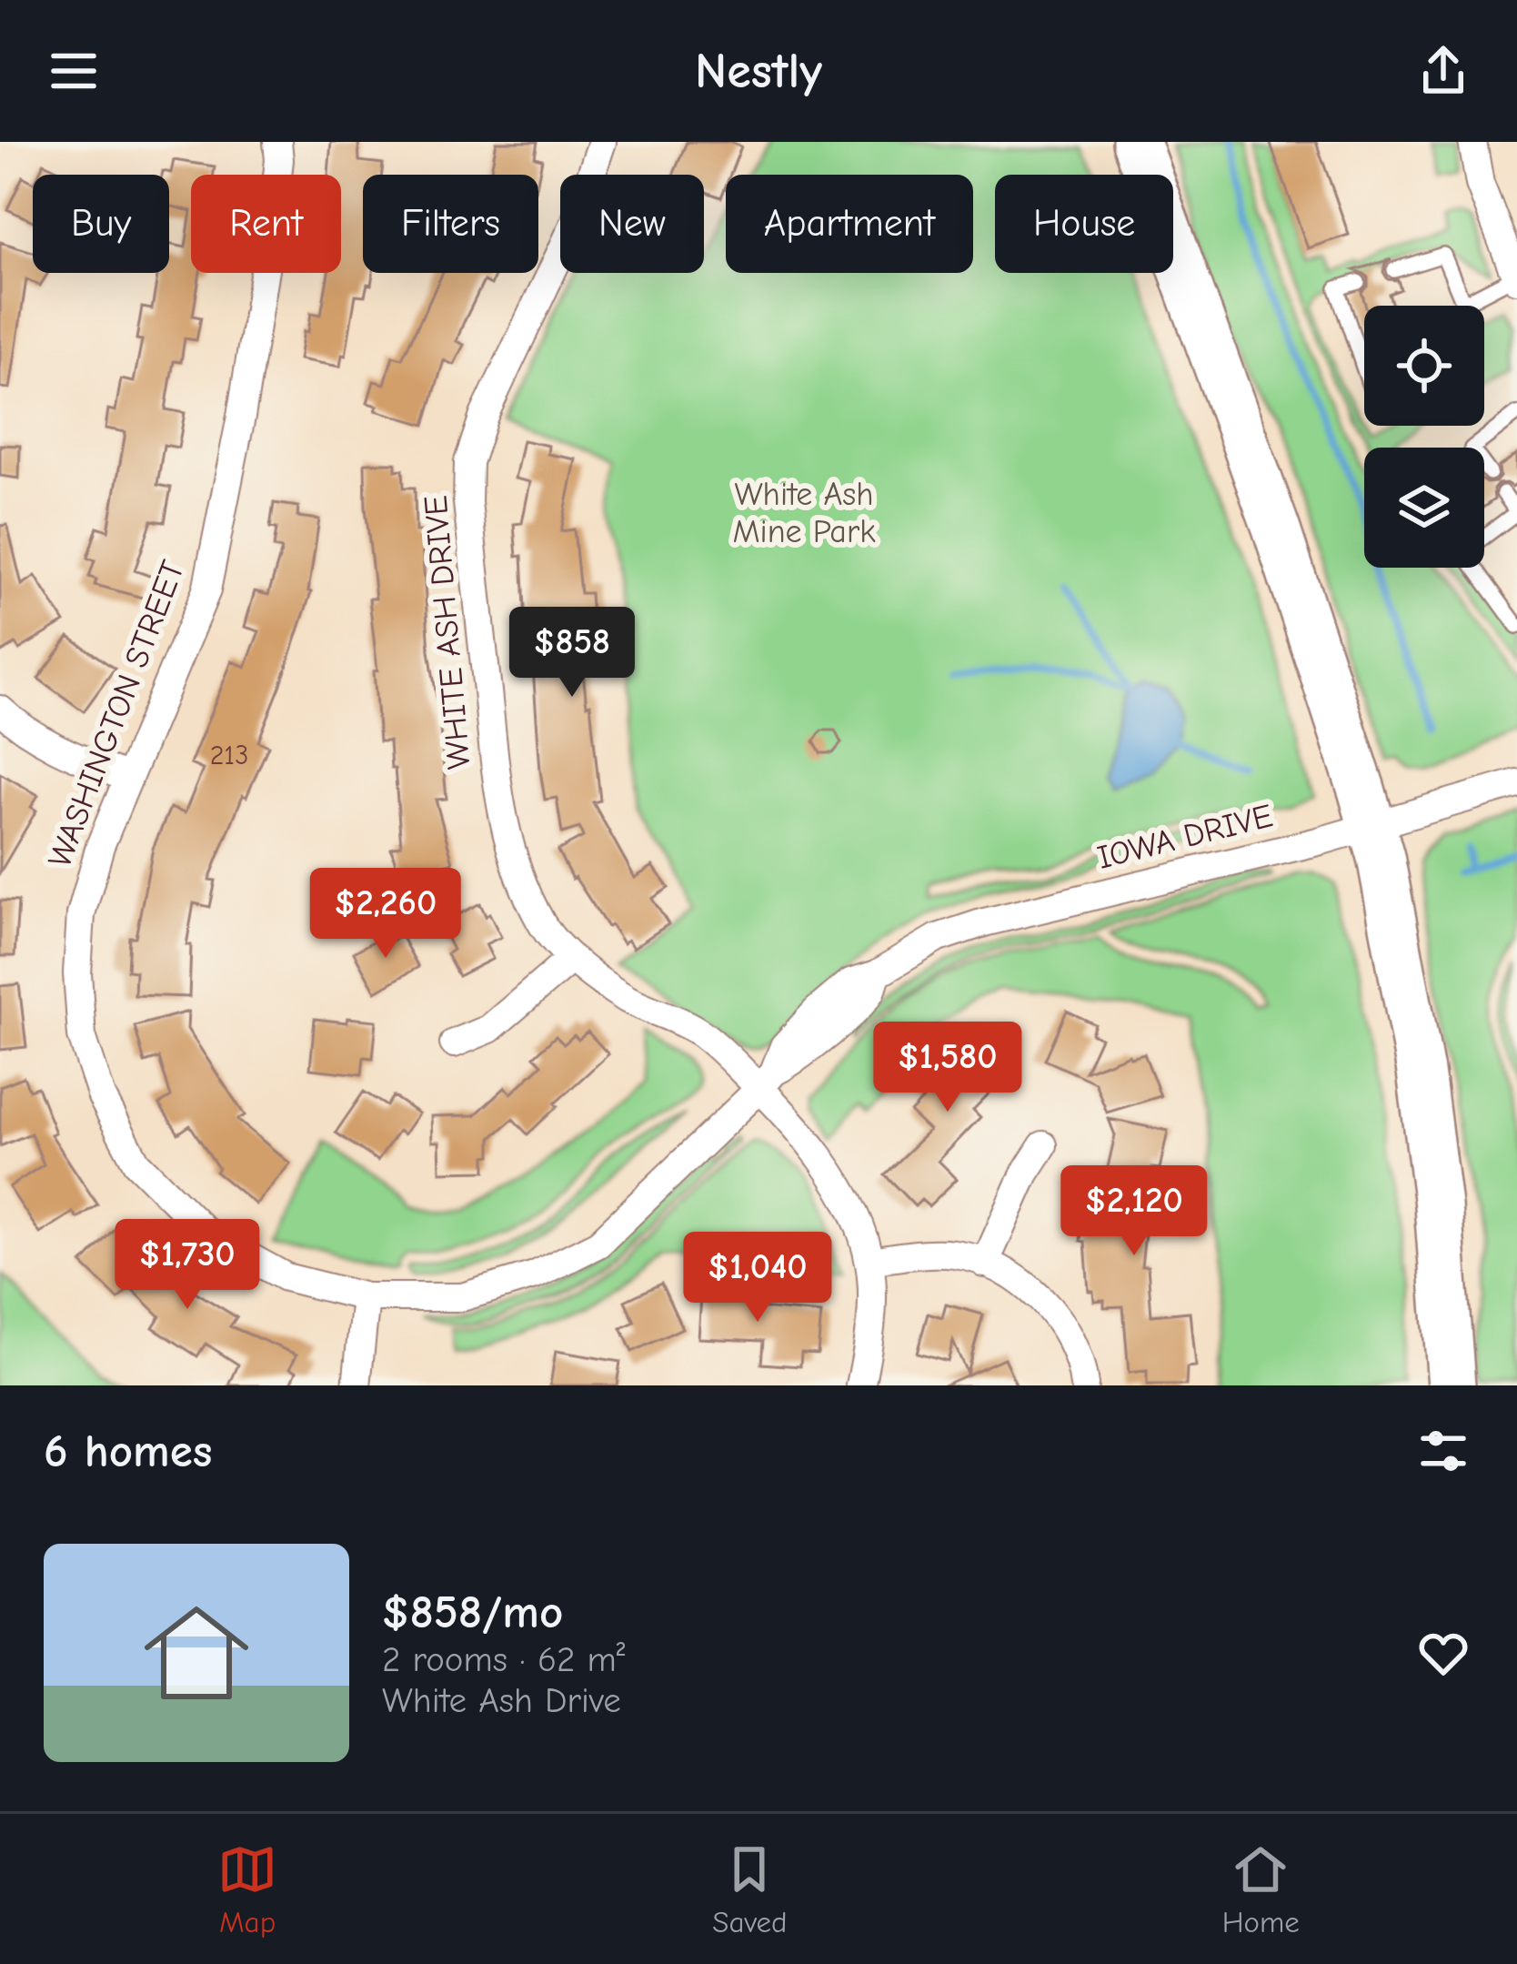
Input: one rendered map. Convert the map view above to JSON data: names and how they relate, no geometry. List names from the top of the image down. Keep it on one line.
{"streets":{"street":["WHITE ASH DRIVE","WASHINGTON STREET","IOWA DRIVE"]},"crossings":[["WHITE ASH DRIVE","IOWA DRIVE"],["WASHINGTON STREET","IOWA DRIVE"]],"parks":["White Ash Mine Park"],"house_numbers":["213"],"page":{"header":"Nestly","chip":["Buy","Rent","Filters","New","Apartment","House"],"price":["$858","$2,260","$1,580","$2,120","$1,730","$1,040"],"heading":"6 homes","list":[{"name":"$858/mo","note":"2 rooms · 62 m² · White Ash Drive"}],"tabs":["Map","Saved","Home"]}}
